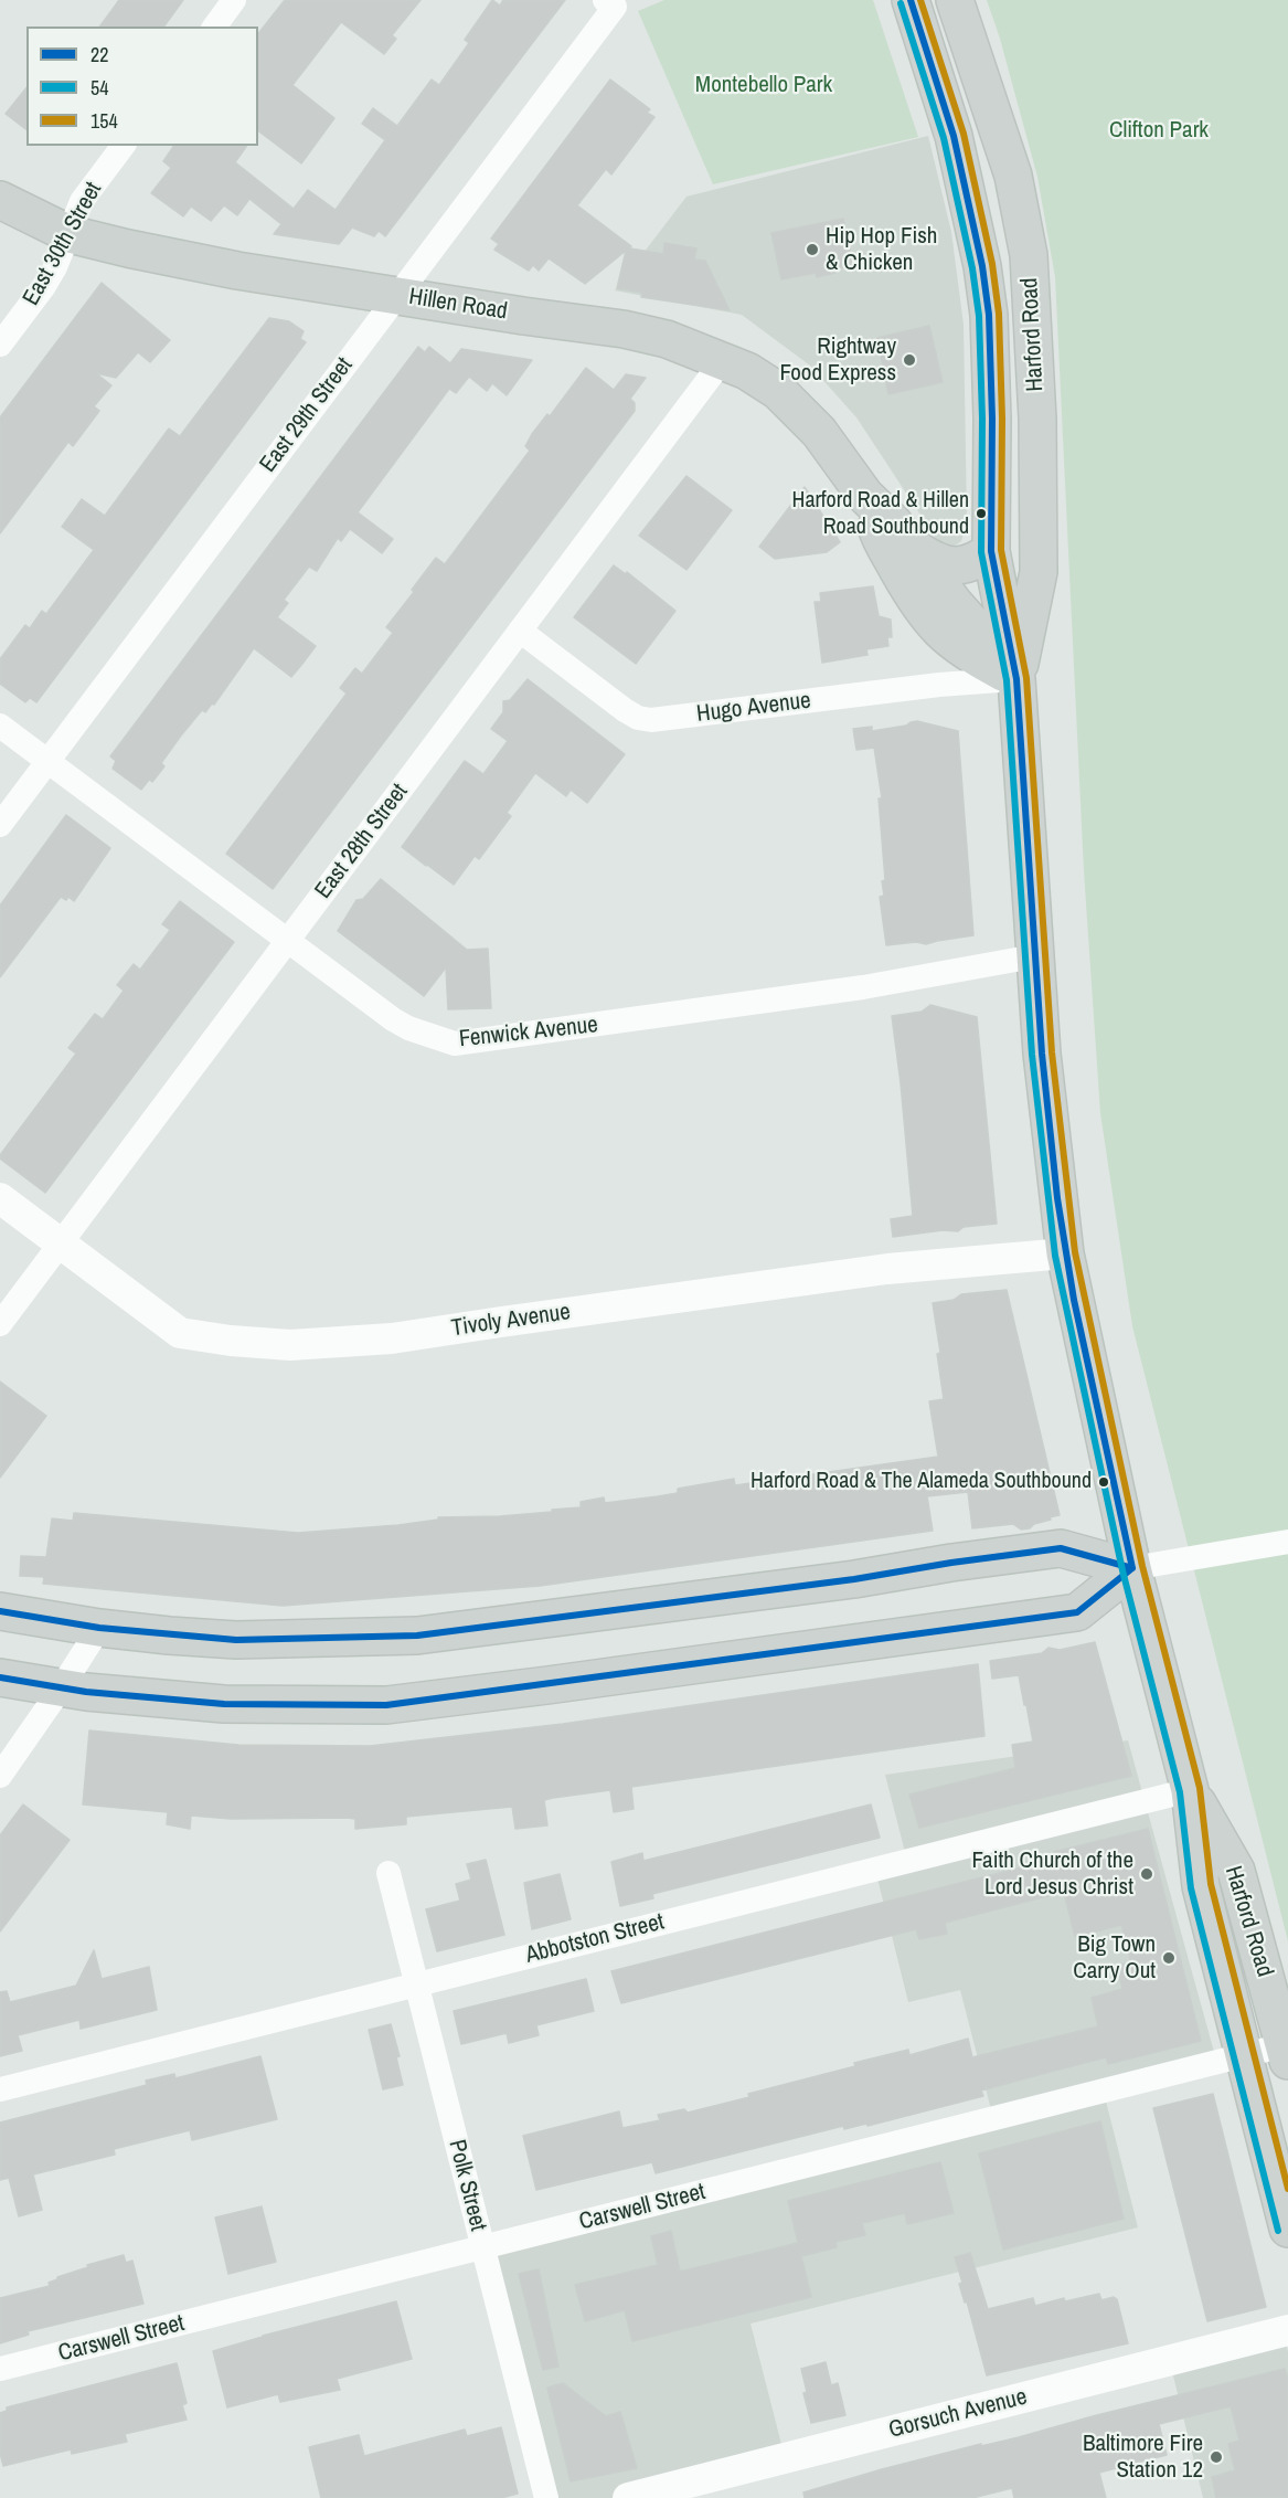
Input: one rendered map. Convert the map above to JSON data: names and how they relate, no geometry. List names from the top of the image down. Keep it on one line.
{"streets":{"main road":["Hillen Road","Harford Road"],"street":["East 30th Street","East 29th Street","Hugo Avenue","East 28th Street","Fenwick Avenue","Tivoly Avenue","Abbotston Street","Polk Street","Carswell Street","Gorsuch Avenue"]},"crossings":[["East 30th Street","Hillen Road"],["Hillen Road","Harford Road"],["Hillen Road","East 29th Street"],["Hillen Road","Hugo Avenue"],["Hillen Road","East 28th Street"],["Harford Road","Hugo Avenue"],["Harford Road","Fenwick Avenue"],["Harford Road","Tivoly Avenue"],["Harford Road","Abbotston Street"],["Harford Road","Carswell Street"],["East 29th Street","Fenwick Avenue"],["Hugo Avenue","East 28th Street"],["East 28th Street","Fenwick Avenue"],["East 28th Street","Tivoly Avenue"],["Abbotston Street","Polk Street"],["Polk Street","Carswell Street"]],"parks":["Montebello Park","Clifton Park"],"places":["Hip Hop Fish & Chicken","Rightway Food Express","Harford Road & Hillen Road Southbound","Harford Road & The Alameda Southbound","Faith Church of the Lord Jesus Christ","Big Town Carry Out","Baltimore Fire Station 12"],"lines":["transit line 22","transit line 154","transit line 54"],"legend":["22","54","154"]}
